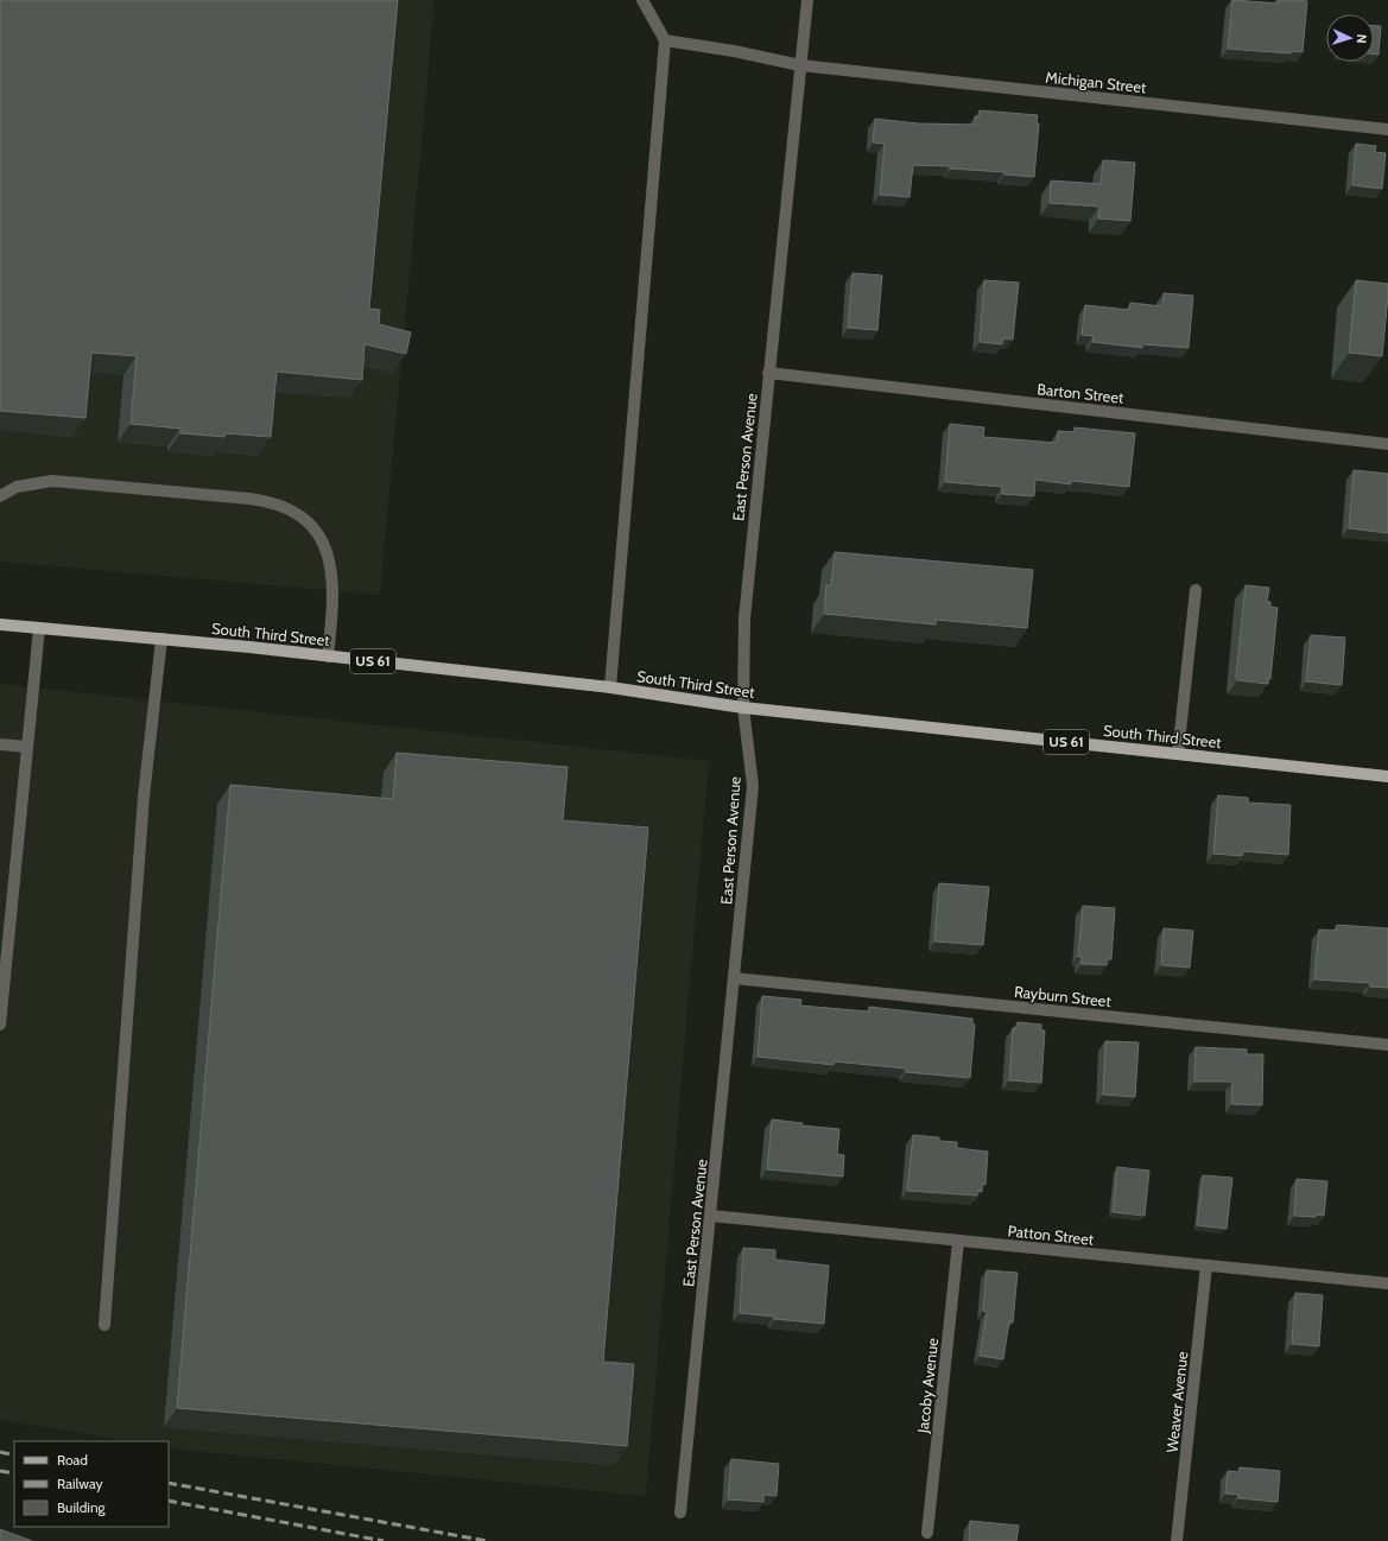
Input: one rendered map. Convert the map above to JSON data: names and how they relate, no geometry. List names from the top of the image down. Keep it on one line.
{"streets":{"main road":["South Third Street","US 61"],"street":["Michigan Street","Barton Street","East Person Avenue","Rayburn Street","Patton Street","Jacoby Avenue","Weaver Avenue"]},"crossings":[["Michigan Street","East Person Avenue"],["Barton Street","East Person Avenue"],["East Person Avenue","South Third Street"],["East Person Avenue","Rayburn Street"],["East Person Avenue","Patton Street"],["Patton Street","Jacoby Avenue"],["Patton Street","Weaver Avenue"]],"legend":["Road","Railway","Building"],"north":"right"}
